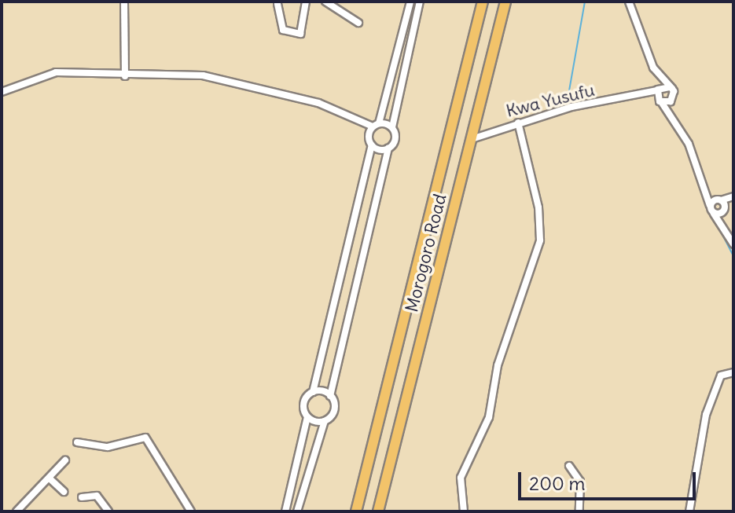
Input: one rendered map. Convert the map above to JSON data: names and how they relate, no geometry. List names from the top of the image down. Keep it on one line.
{"streets":{"highway":["Morogoro Road"],"street":["Kwa Yusufu"]},"crossings":[["Kwa Yusufu","Morogoro Road"]],"scale_bar":"200 m"}
